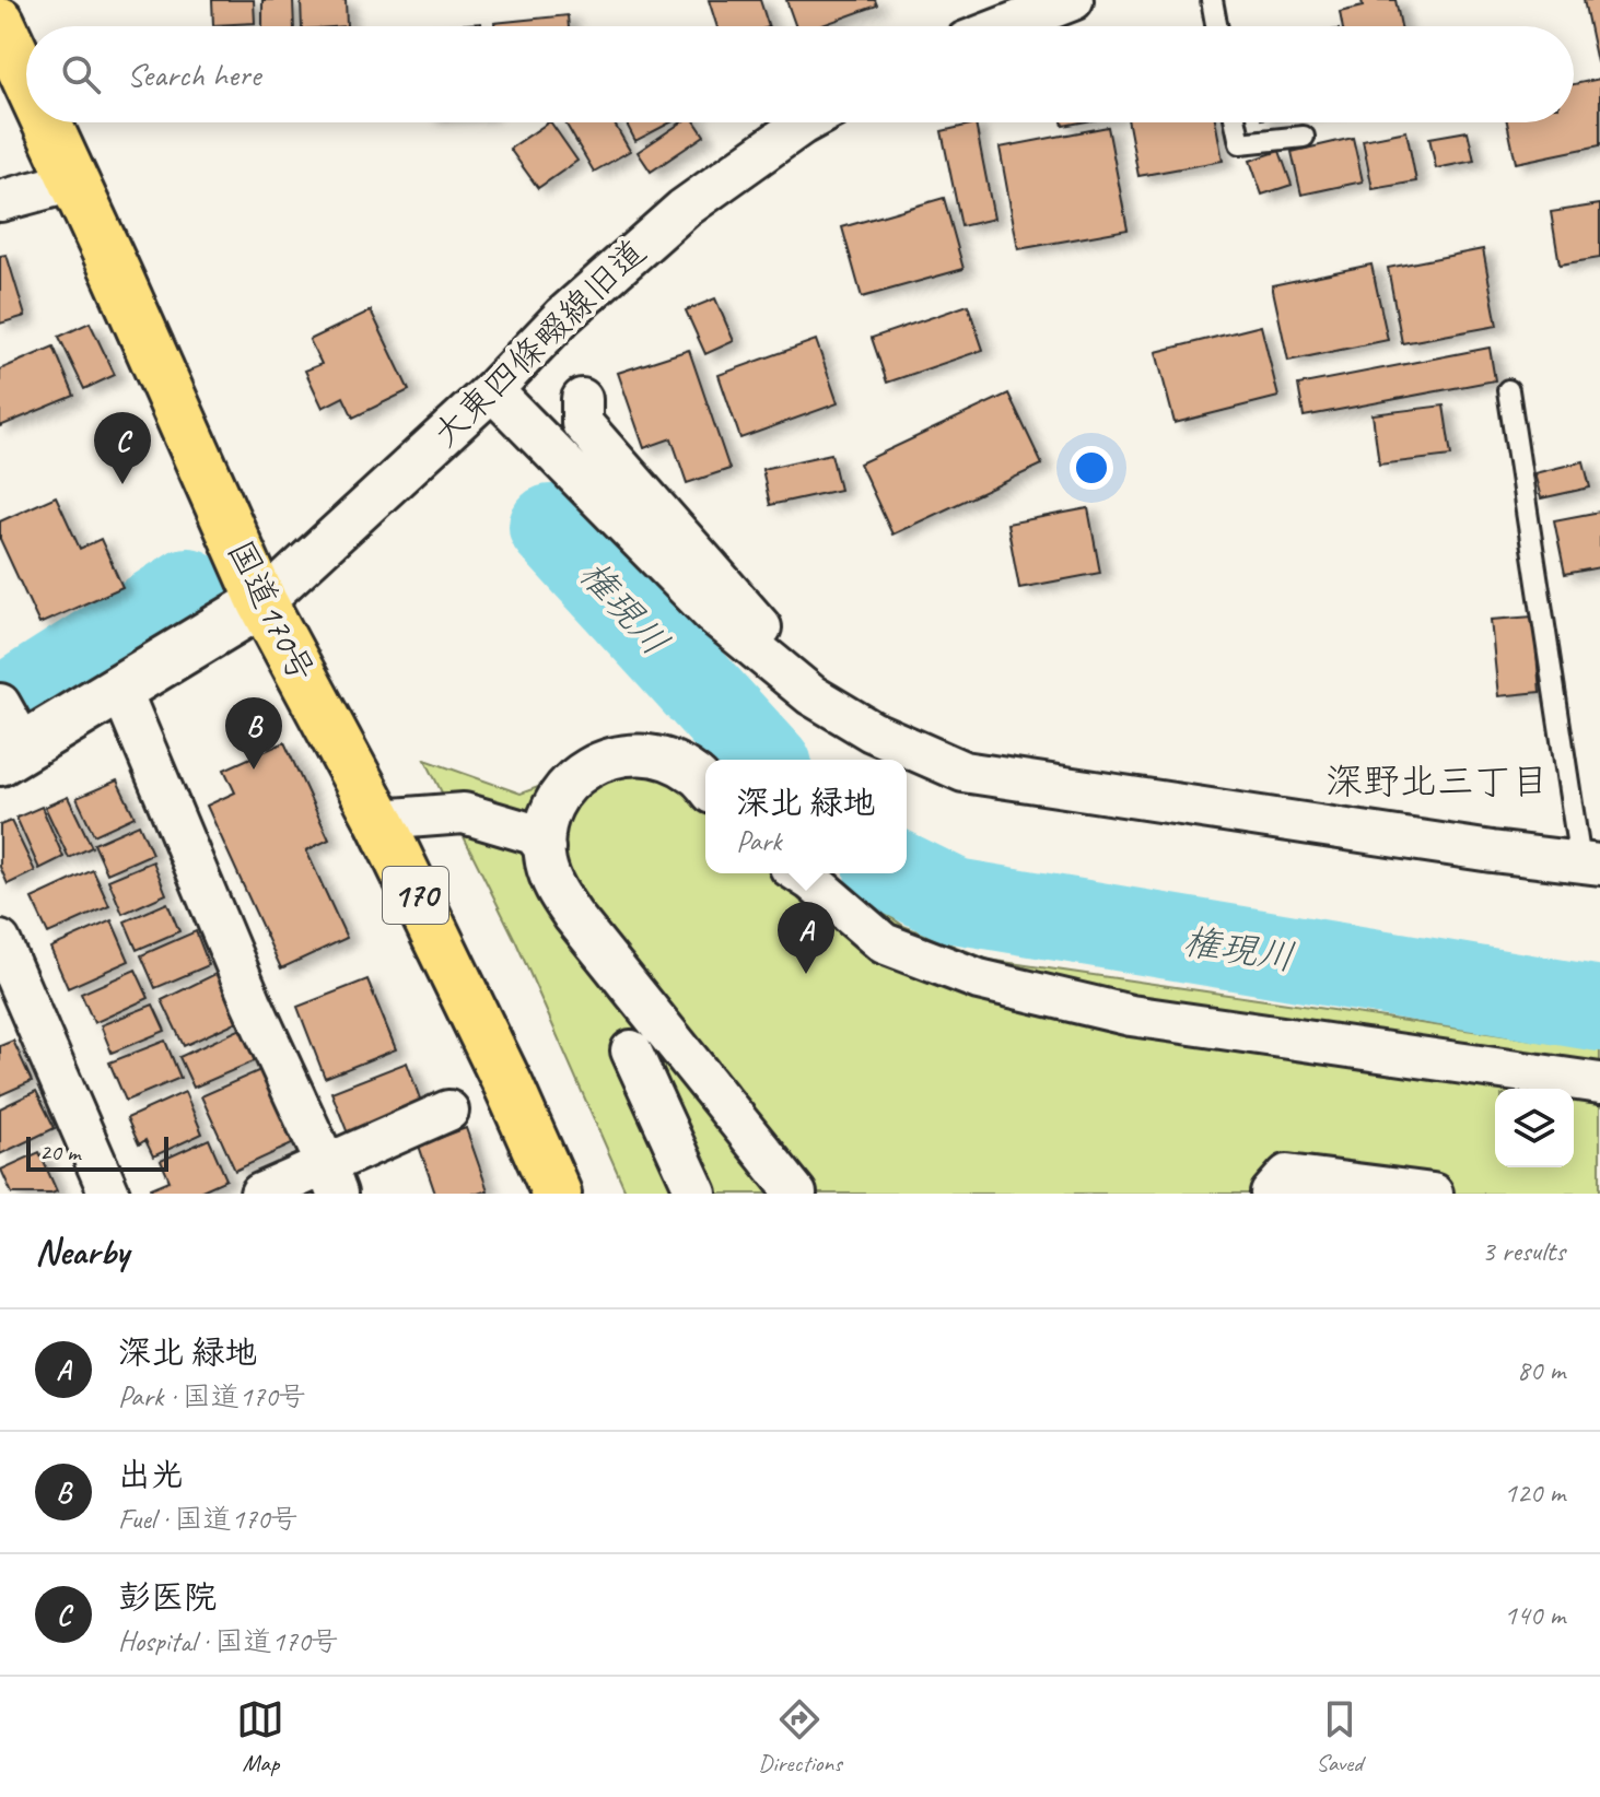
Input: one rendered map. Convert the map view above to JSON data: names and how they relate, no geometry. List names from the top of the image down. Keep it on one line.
{"streets":{"highway":["国道170号","170"],"street":["大東四條畷線旧道"]},"crossings":[["大東四條畷線旧道","国道170号"]],"districts":["深野北三丁目"],"water":["権現川"],"scale_bar":"20 m","page":{"search":"Search here","pins":["C","B","A"],"popup":["深北 緑地","Park"],"scale":"20 m","heading":["Nearby","3 results"],"list":[{"mark":"A","name":"深北 緑地","note":"Park · 国道170号","value":"80 m"},{"mark":"B","name":"出光","note":"Fuel · 国道170号","value":"120 m"},{"mark":"C","name":"彭医院","note":"Hospital · 国道170号","value":"140 m"}],"nav":["Map","Directions","Saved"]}}
